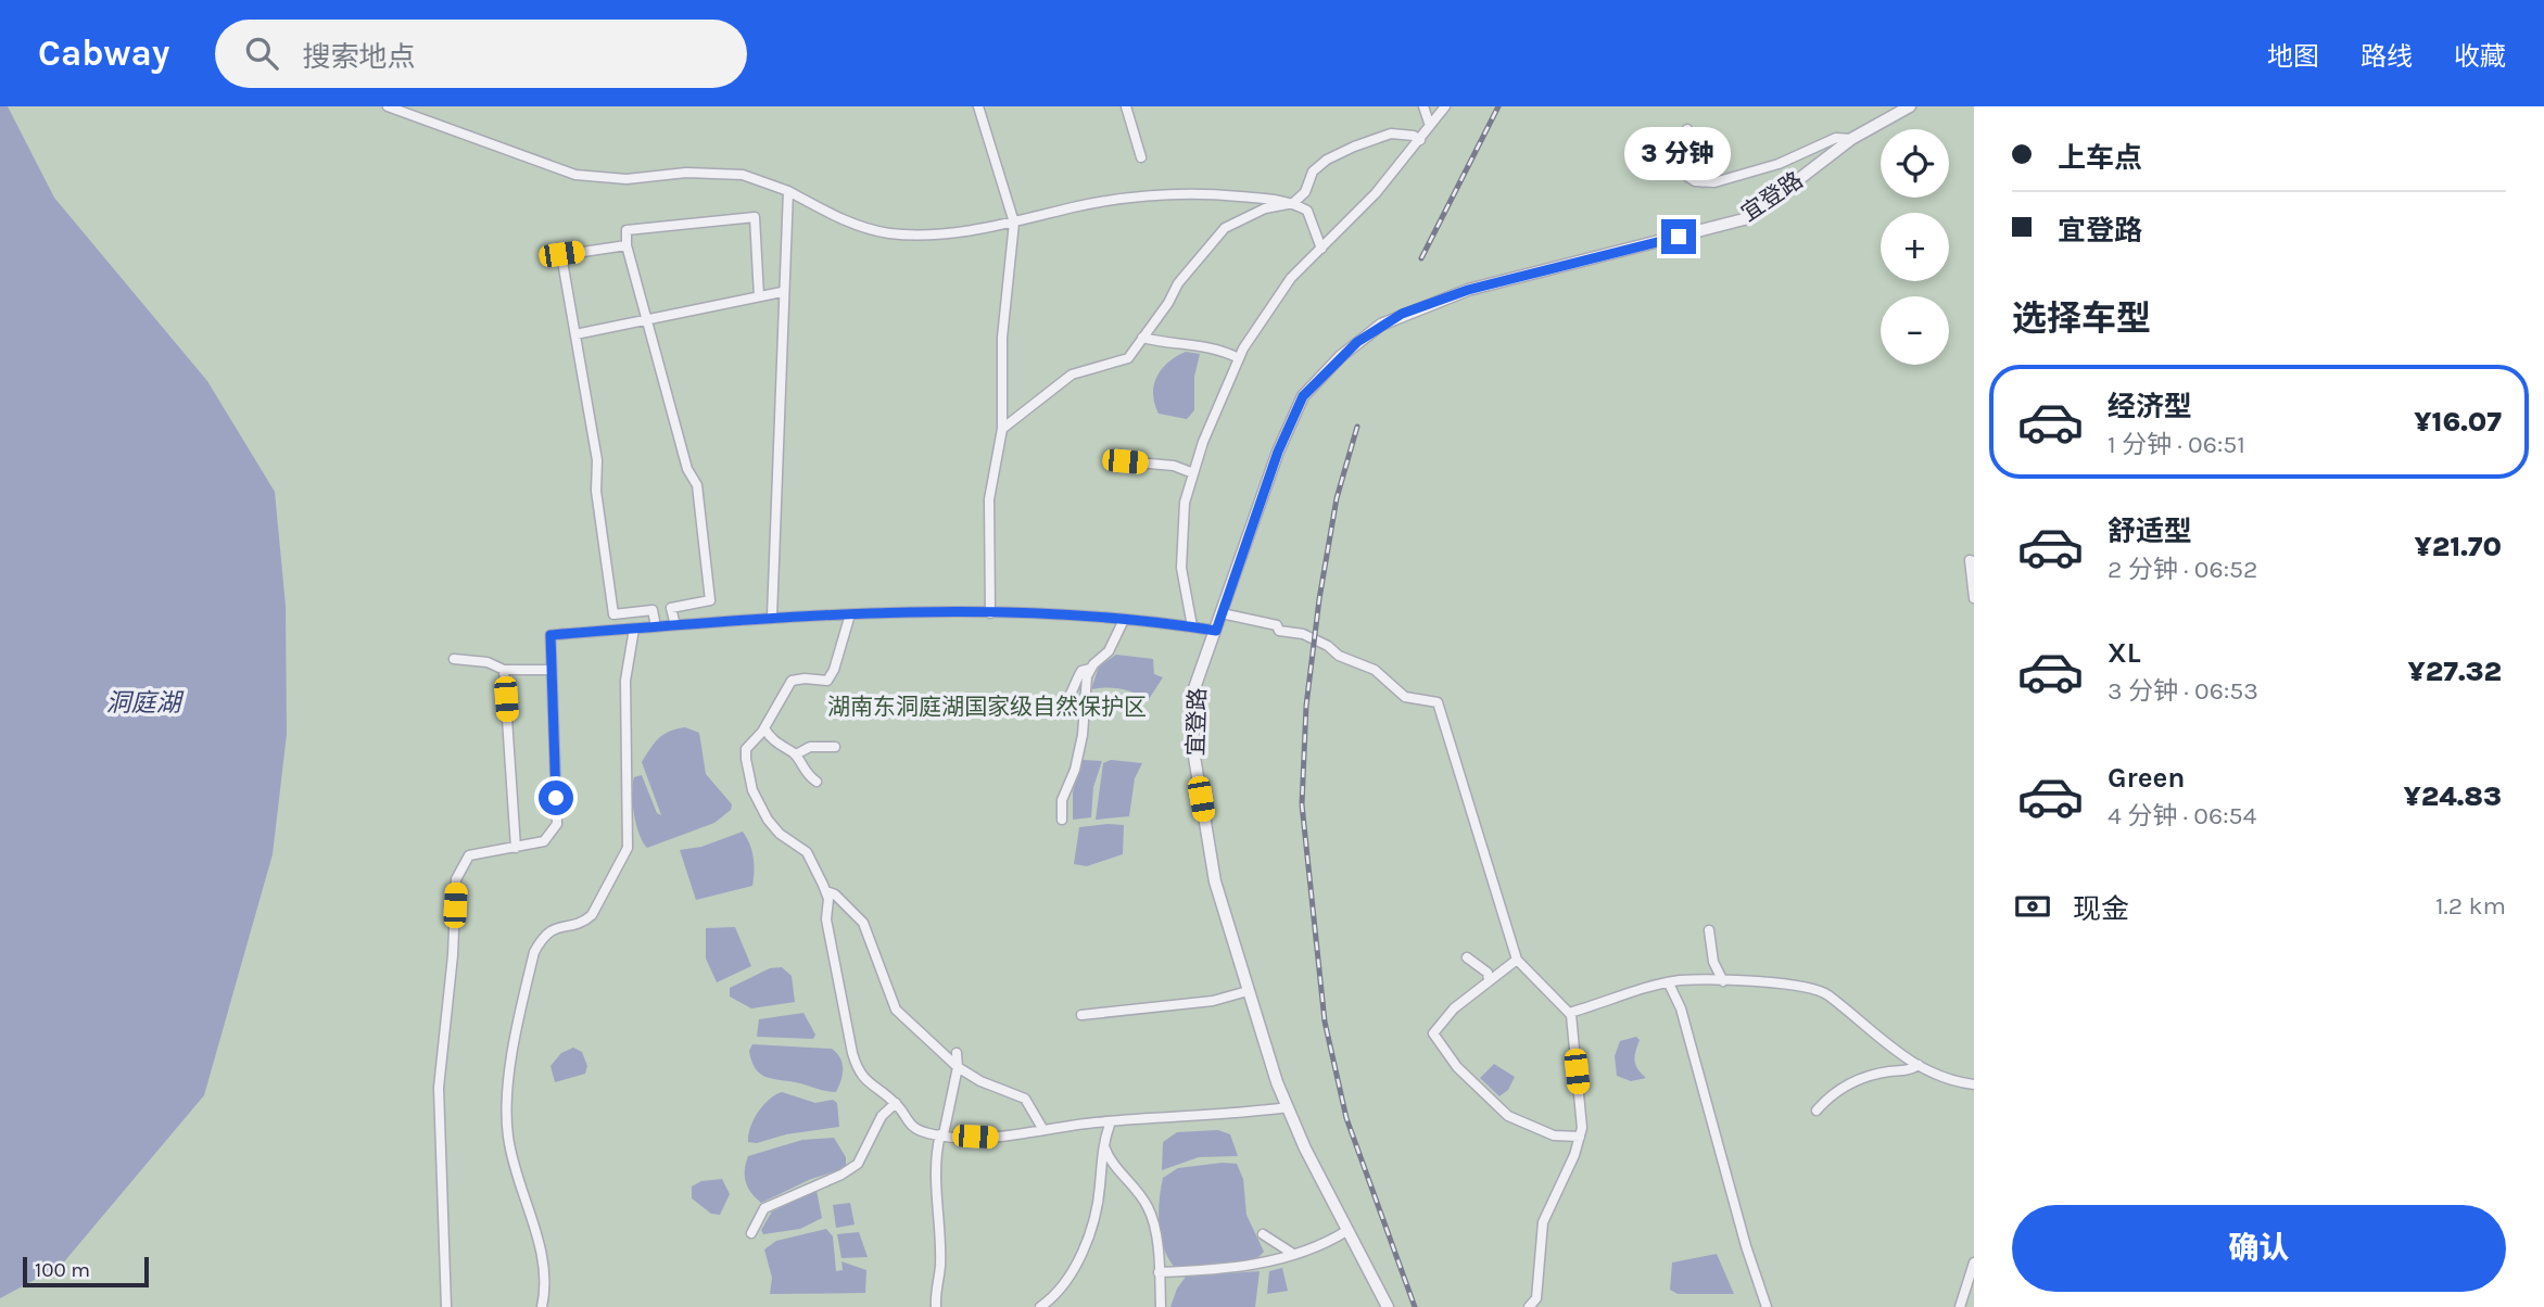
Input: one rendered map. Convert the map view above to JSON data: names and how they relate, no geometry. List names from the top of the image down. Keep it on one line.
{"streets":{"street":["宜登路"]},"water":["洞庭湖"],"parks":["湖南东洞庭湖国家级自然保护区"],"scale_bar":"100 m","page":{"header":"Cabway","search":"搜索地点","nav":["地图","路线","收藏"],"banner":["上车点","宜登路"],"bubble":"3 分钟","map_buttons":["+","−"],"heading":"选择车型","list":[{"name":"经济型","note":"1 分钟 · 06:51","value":"¥16.07"},{"name":"舒适型","note":"2 分钟 · 06:52","value":"¥21.70"},{"name":"XL","note":"3 分钟 · 06:53","value":"¥27.32"},{"name":"Green","note":"4 分钟 · 06:54","value":"¥24.83"}],"pay":["现金","1.2 km"],"buttons":"确认","scale":"100 m"}}
